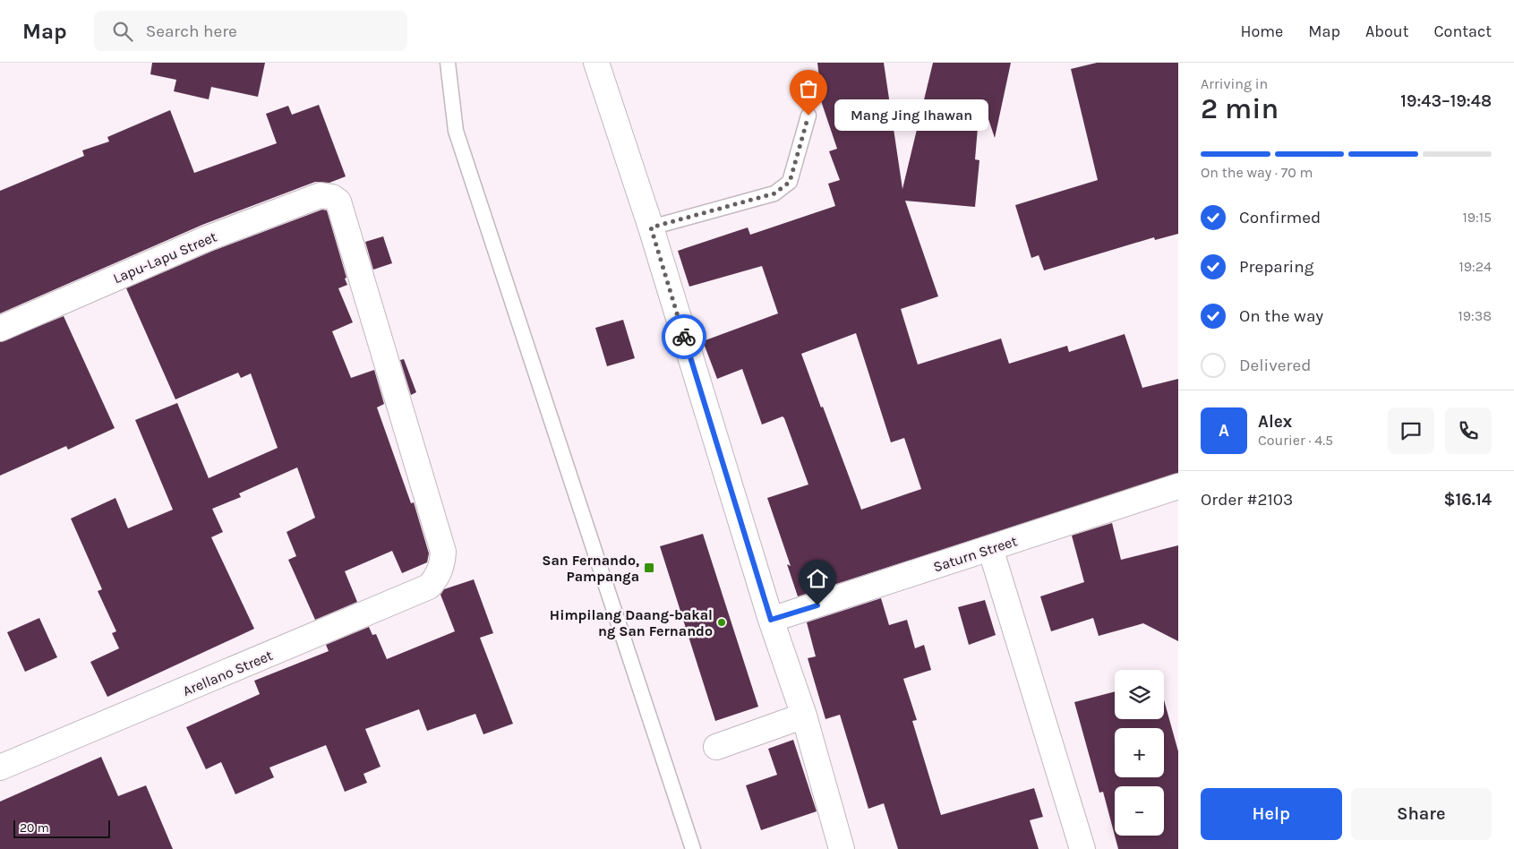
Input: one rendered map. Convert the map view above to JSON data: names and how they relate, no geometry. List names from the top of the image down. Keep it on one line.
{"streets":{"street":["Lapu-Lapu Street","Saturn Street","Arellano Street"]},"crossings":[["Lapu-Lapu Street","Arellano Street"]],"places":{"other":["Mang Jing Ihawan","Himpilang Daang-bakal ng San Fernando"],"transit":["San Fernando, Pampanga"]},"scale_bar":"20 m","page":{"header":"Map","search":"Search here","nav":["Home","Map","About","Contact"],"heading":["2 min","Arriving in","19:43–19:48"],"panel":["Alex","Courier · 4.5","Order #2103","$16.14"],"bubble":"Mang Jing Ihawan","bar":"On the way · 70 m","list":[["Confirmed","19:15"],["Preparing","19:24"],["On the way","19:38"],"Delivered"],"round":"A","map_buttons":["+","−"],"buttons":["Help","Share"],"scale":"20 m"}}
